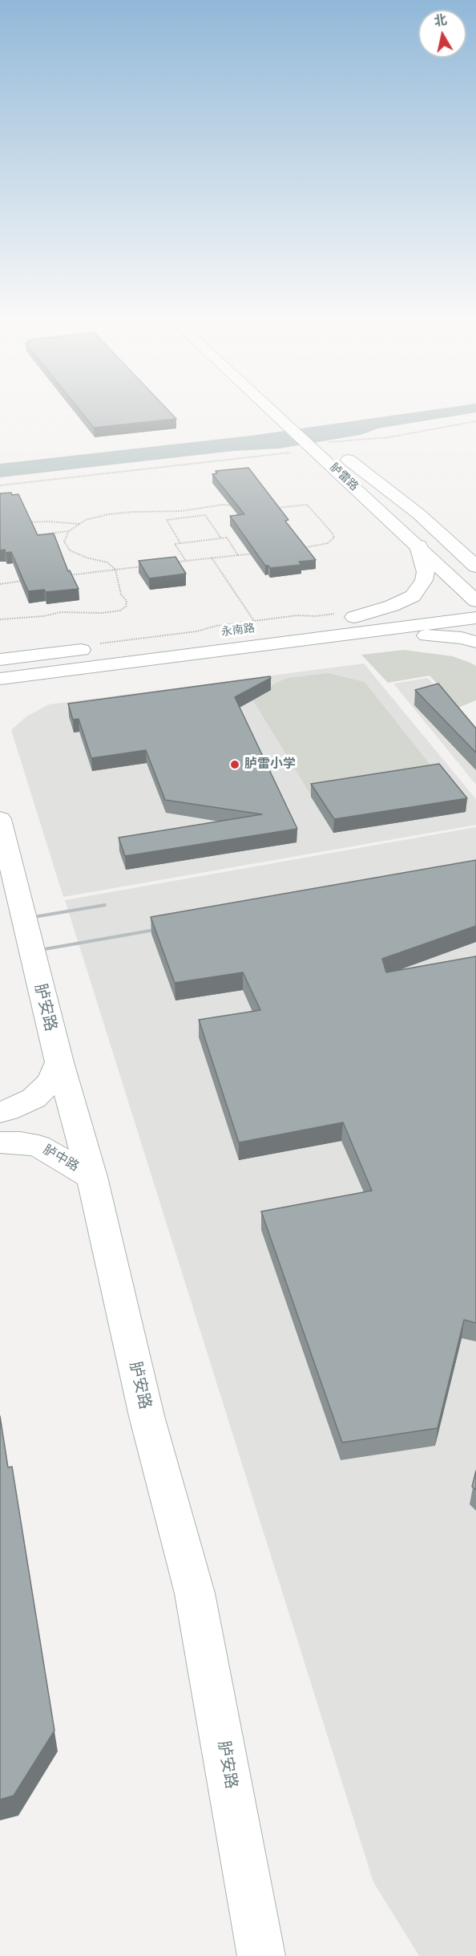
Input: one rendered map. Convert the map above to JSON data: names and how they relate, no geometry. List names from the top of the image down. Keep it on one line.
{"streets":{"main road":["胪雷路","永南路","胪安路","胪中路"]},"crossings":[["胪雷路","永南路"],["胪安路","胪中路"]],"places":["胪雷小学"],"north":"top"}
